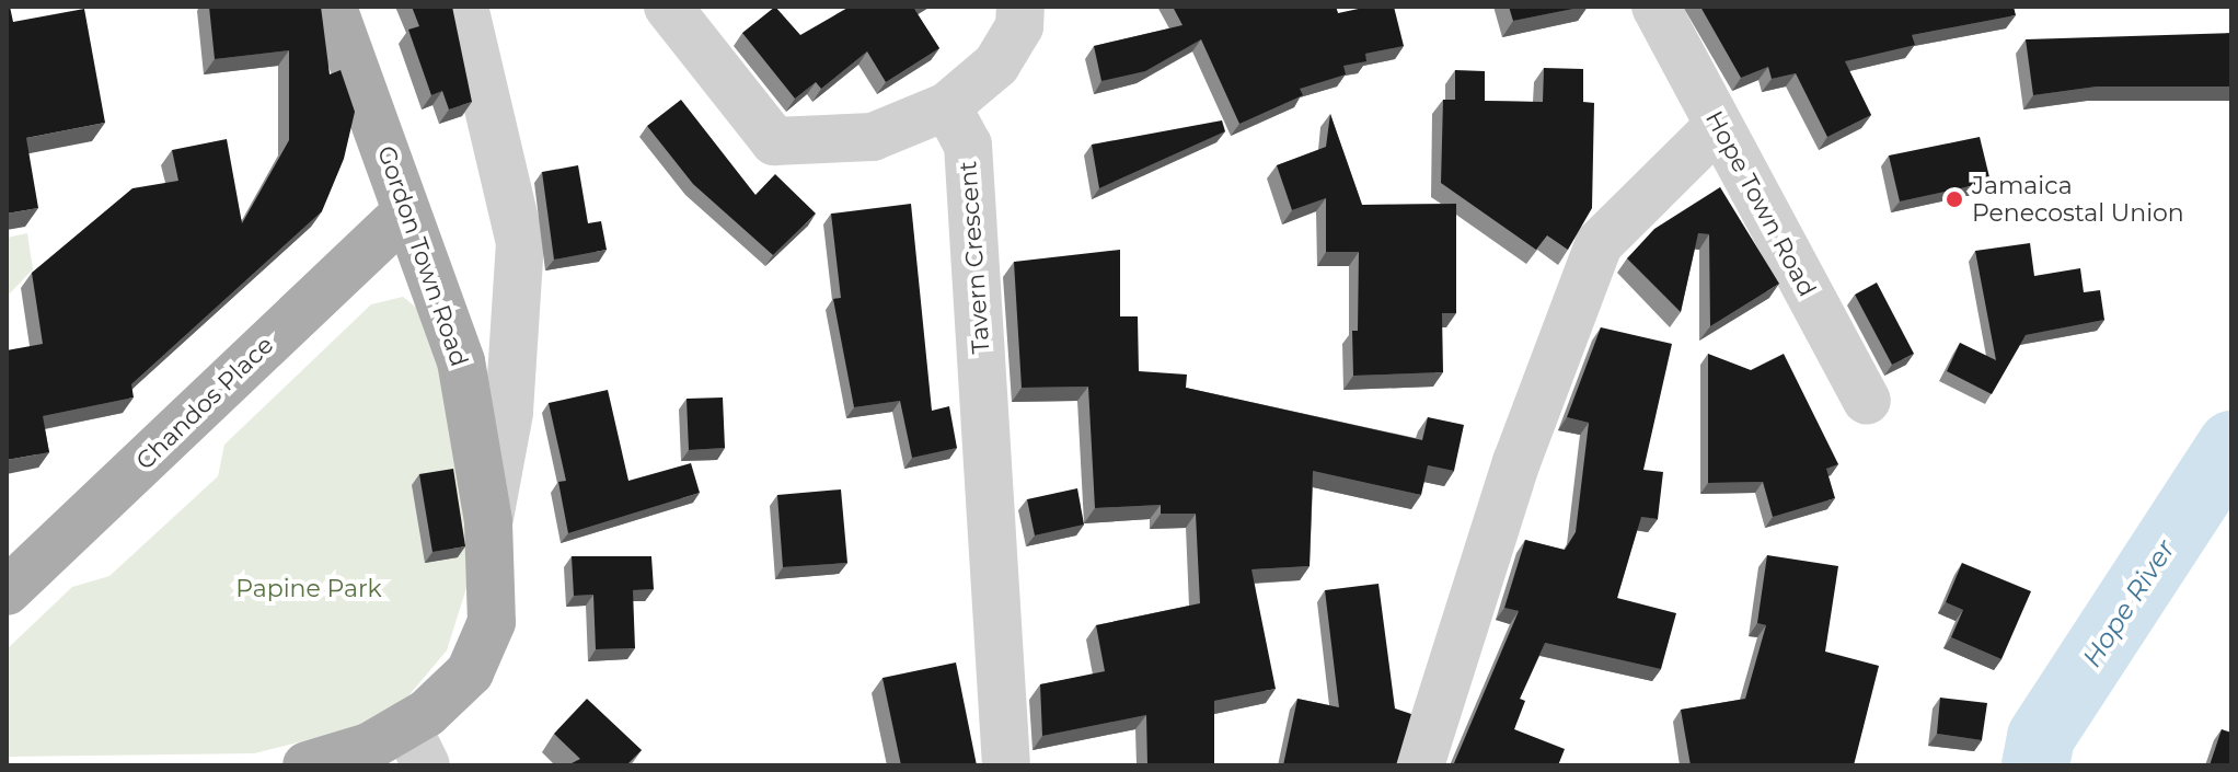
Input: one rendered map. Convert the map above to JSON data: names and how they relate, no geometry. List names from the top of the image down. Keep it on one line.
{"streets":{"main road":["Gordon Town Road","Chandos Place"],"street":["Hope Town Road","Tavern Crescent"]},"crossings":[["Gordon Town Road","Chandos Place"]],"water":["Hope River"],"parks":["Papine Park"],"places":["Jamaica Penecostal Union"]}
